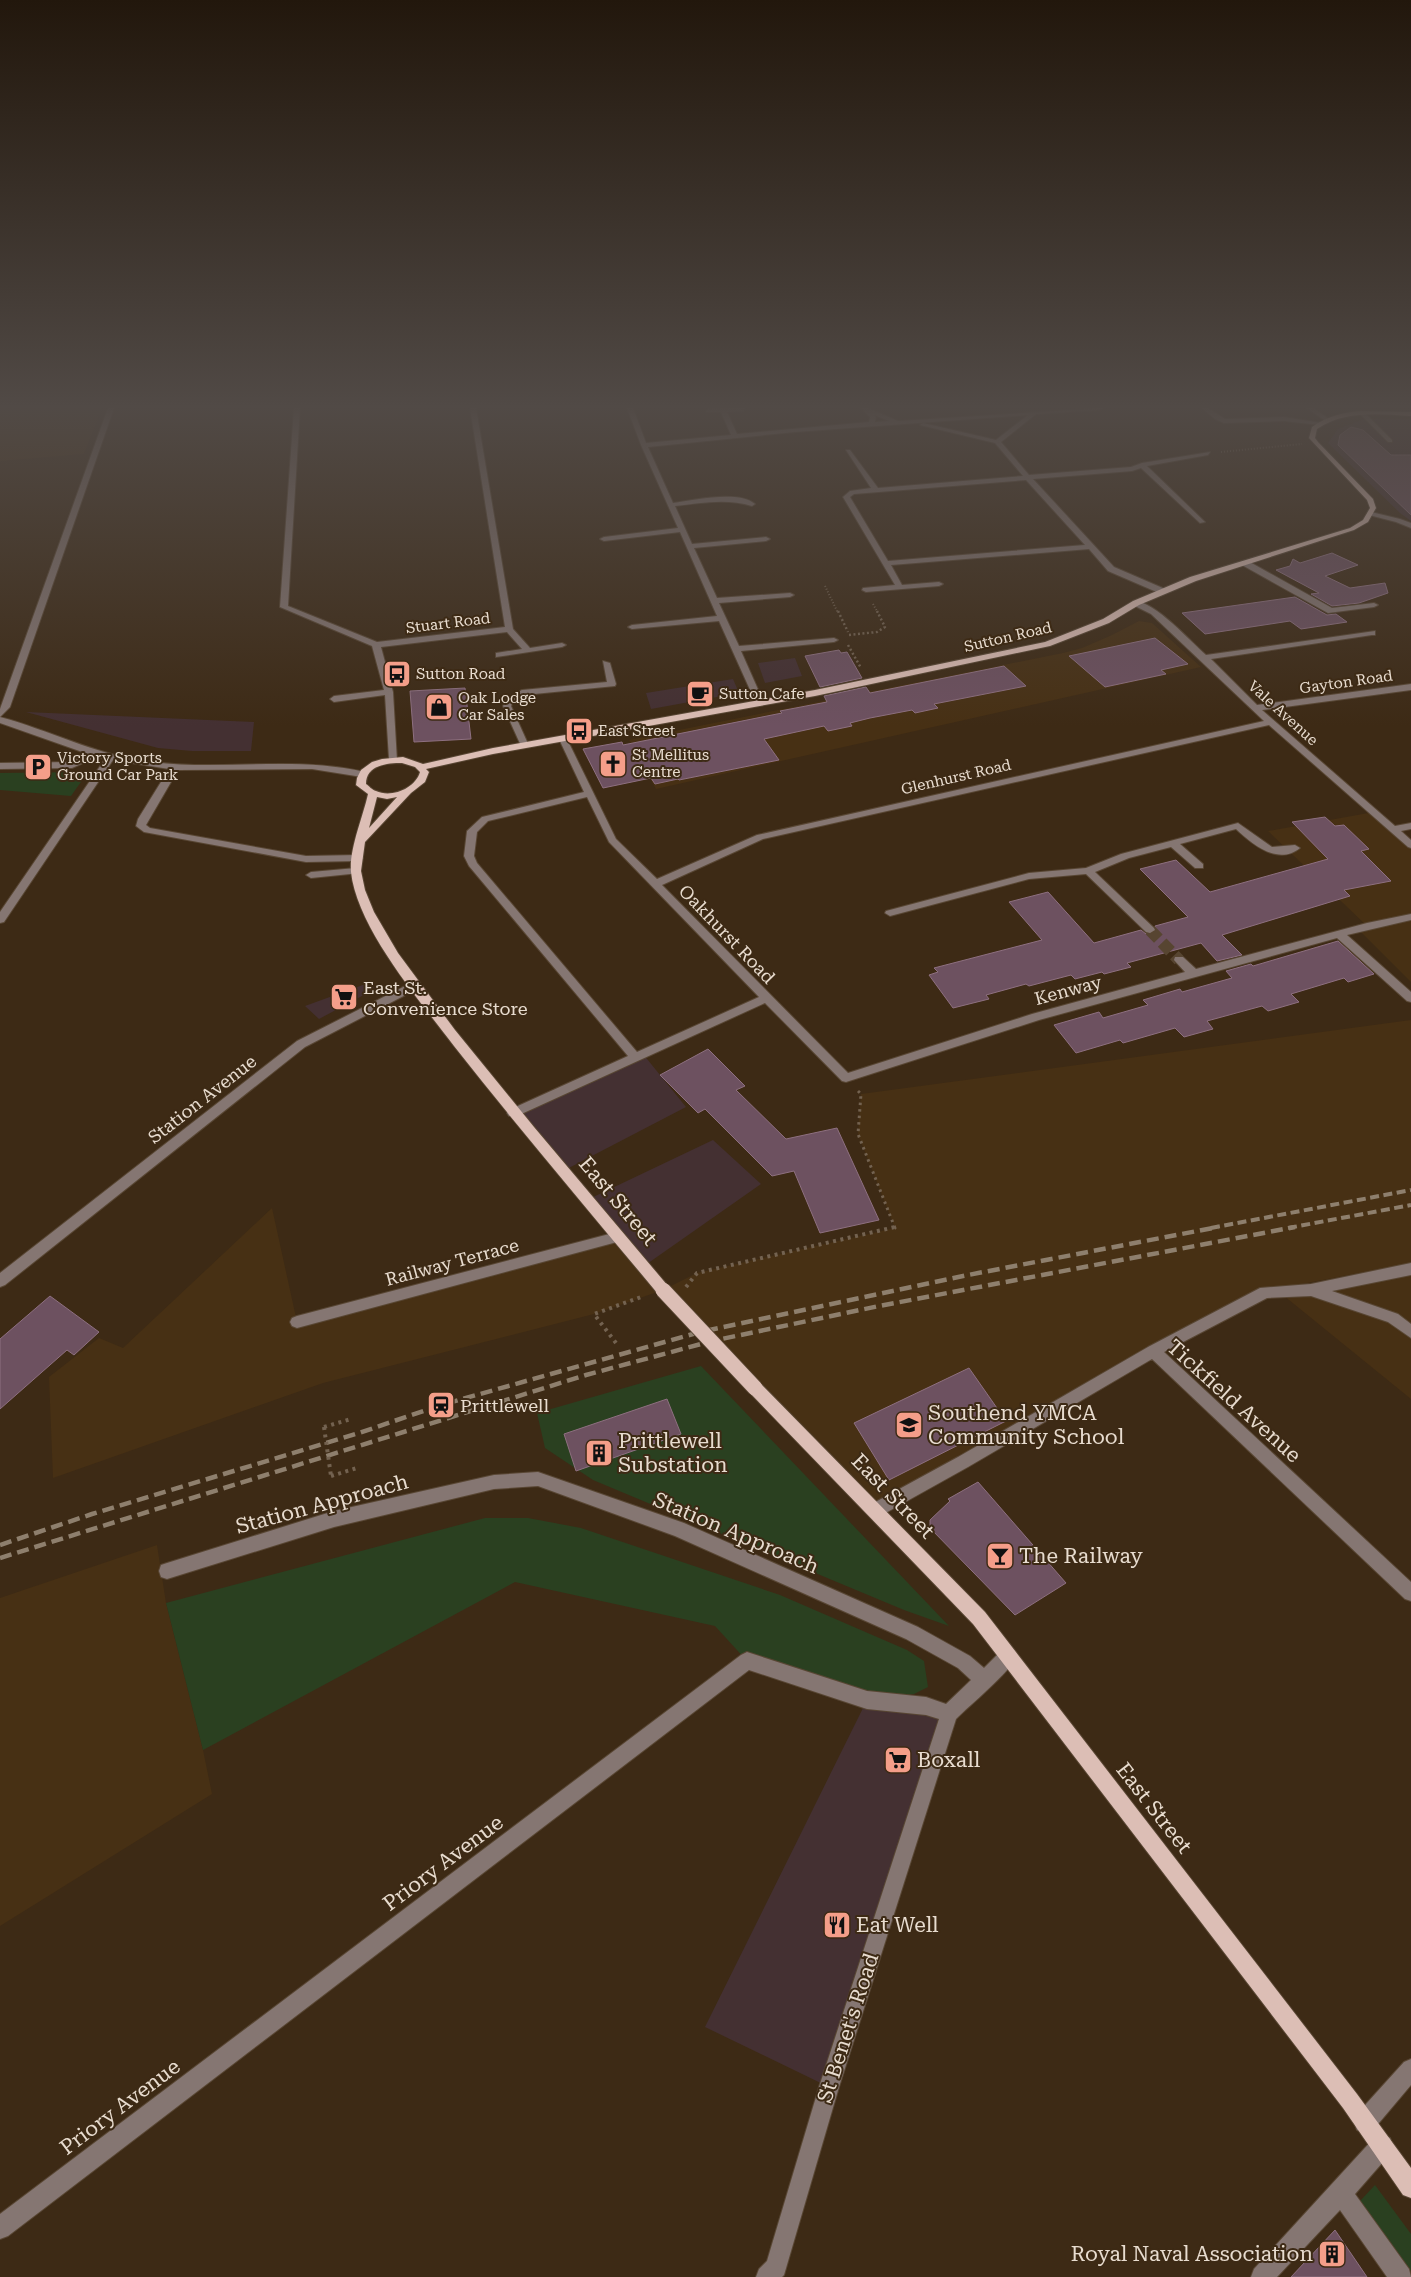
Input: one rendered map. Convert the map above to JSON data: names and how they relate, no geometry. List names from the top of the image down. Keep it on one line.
{"streets":{"main road":["Sutton Road","East Street"],"street":["Stuart Road","Gayton Road","Vale Avenue","Glenhurst Road","Oakhurst Road","Kenway","Station Avenue","Railway Terrace","Tickfield Avenue","Station Approach","Priory Avenue","St Benet's Road"]},"crossings":[["Sutton Road","Vale Avenue"],["Sutton Road","Oakhurst Road"],["Gayton Road","Vale Avenue"],["Vale Avenue","Glenhurst Road"],["Glenhurst Road","Oakhurst Road"],["Oakhurst Road","East Street"],["Station Avenue","East Street"],["East Street","Railway Terrace"],["East Street","Tickfield Avenue"],["East Street","St Benet's Road"],["Station Approach","St Benet's Road"],["Priory Avenue","St Benet's Road"]],"places":{"bus stop":["Sutton Road","East Street"],"cafe":["Sutton Cafe"],"shop":["Oak Lodge Car Sales"],"church":["St Mellitus Centre"],"parking":["Victory Sports Ground Car Park"],"supermarket":["East St. Convenience Store","Boxall"],"station":["Prittlewell"],"school or university":["Southend YMCA Community School"],"building":["Prittlewell Substation","Royal Naval Association"],"bar":["The Railway"],"restaurant":["Eat Well"]}}
